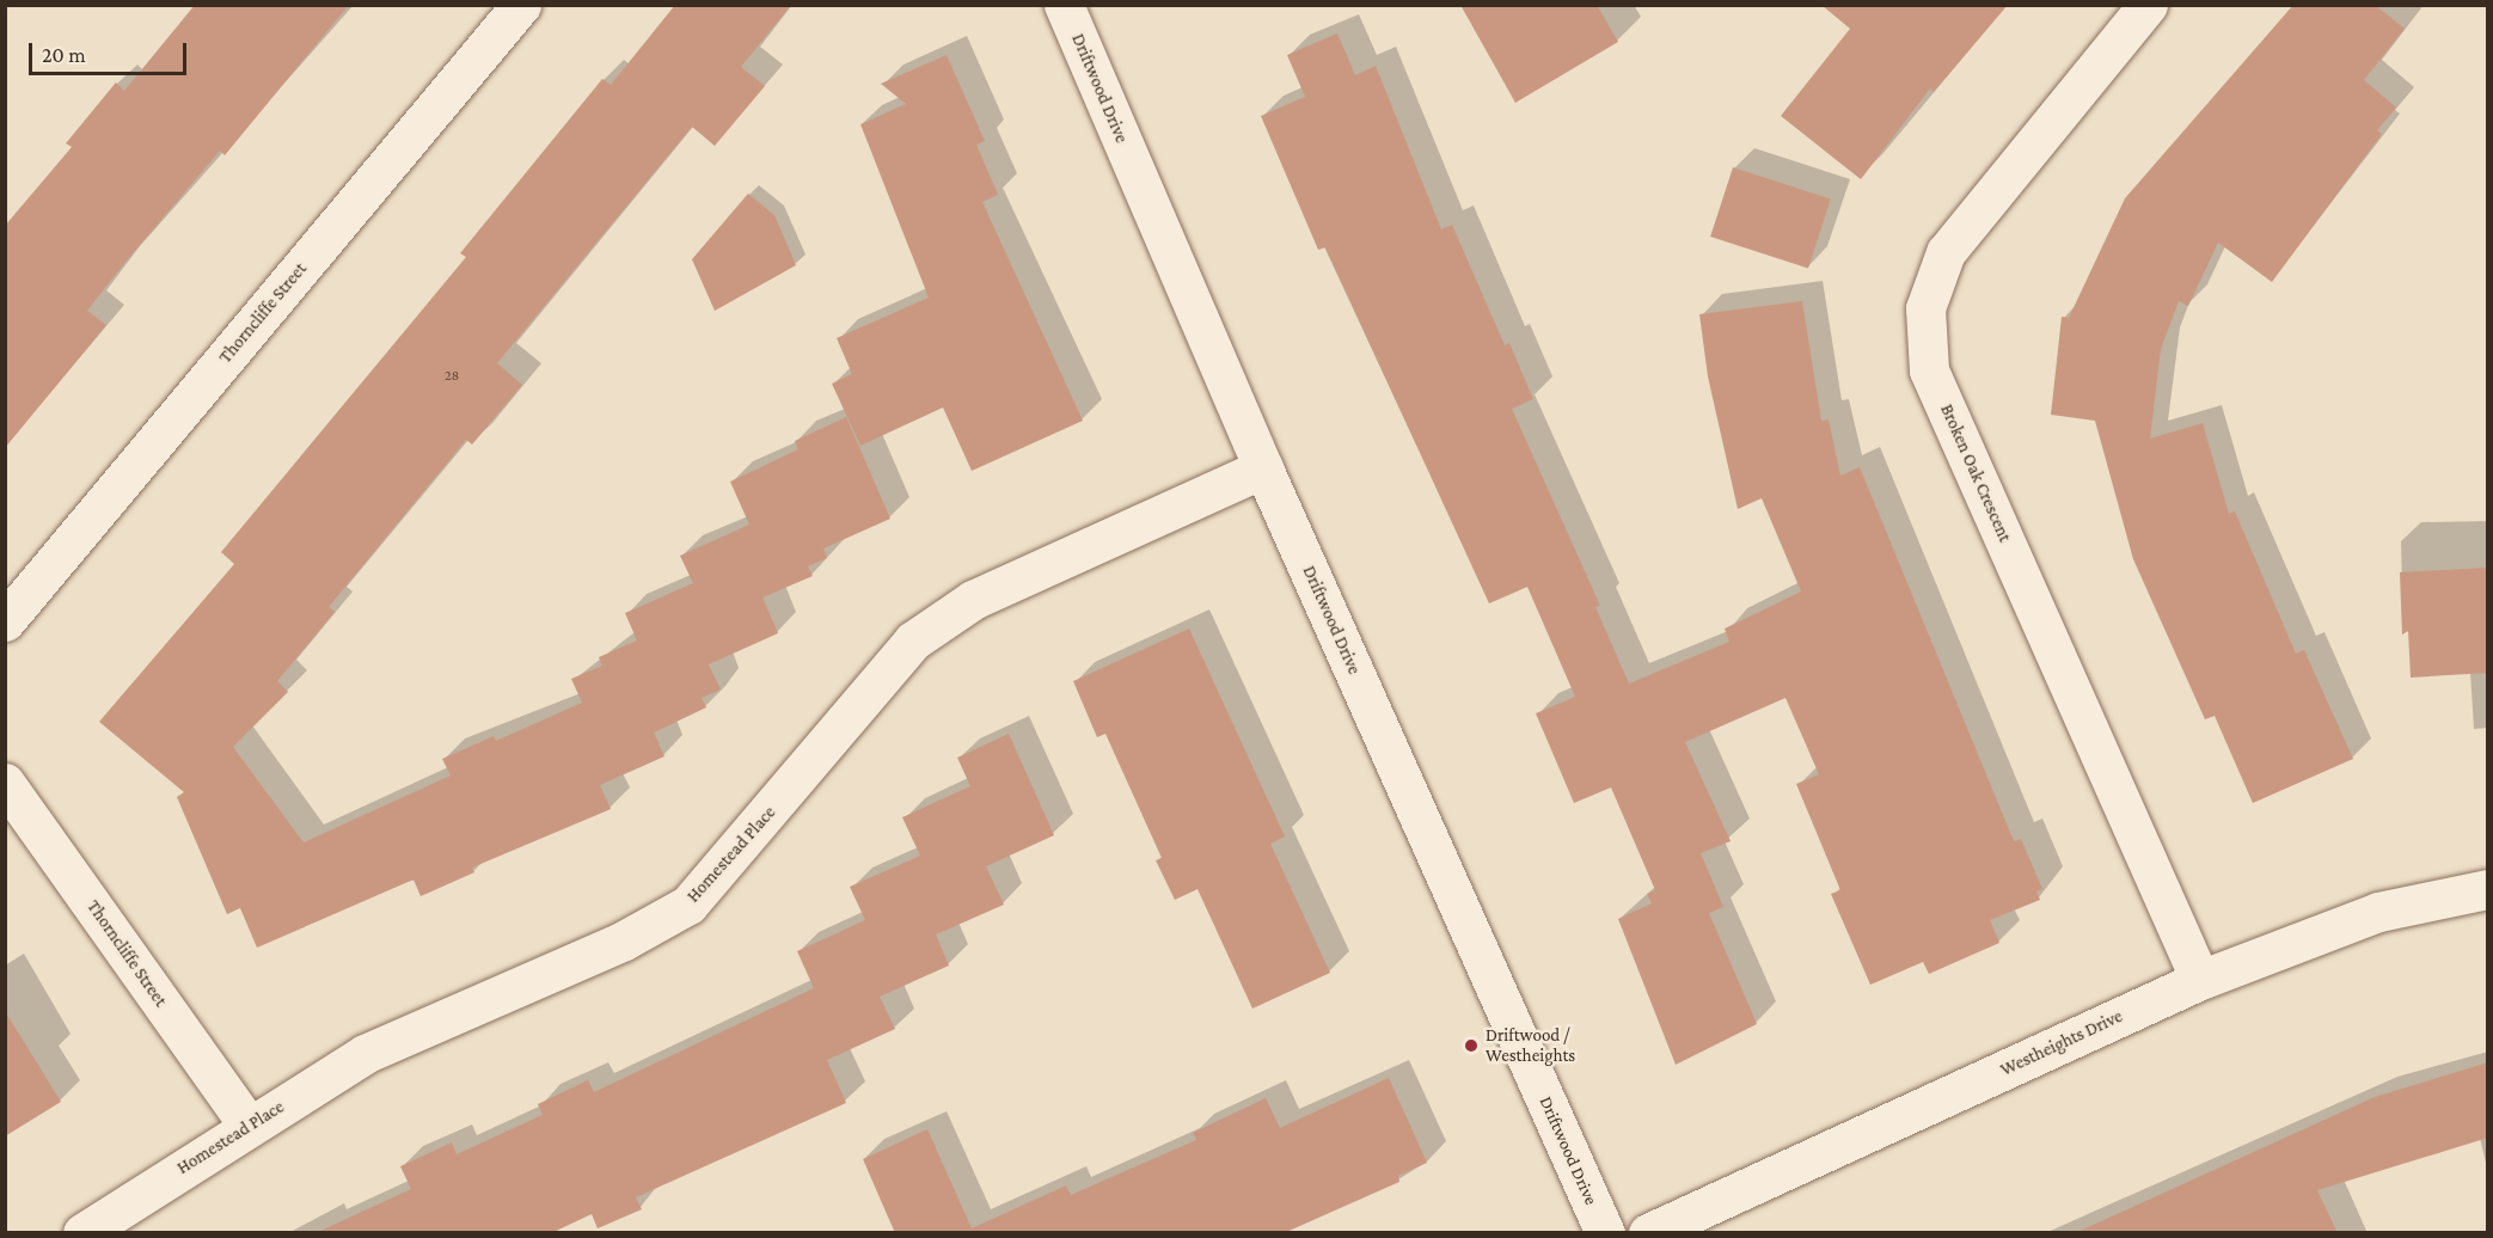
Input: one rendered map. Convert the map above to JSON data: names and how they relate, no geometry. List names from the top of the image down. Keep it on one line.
{"streets":{"street":["Driftwood Drive","Thorncliffe Street","Broken Oak Crescent","Homestead Place","Westheights Drive"]},"crossings":[["Driftwood Drive","Homestead Place"],["Thorncliffe Street","Homestead Place"],["Broken Oak Crescent","Westheights Drive"]],"places":["Driftwood / Westheights"],"house_numbers":["28"],"scale_bar":"20 m"}
